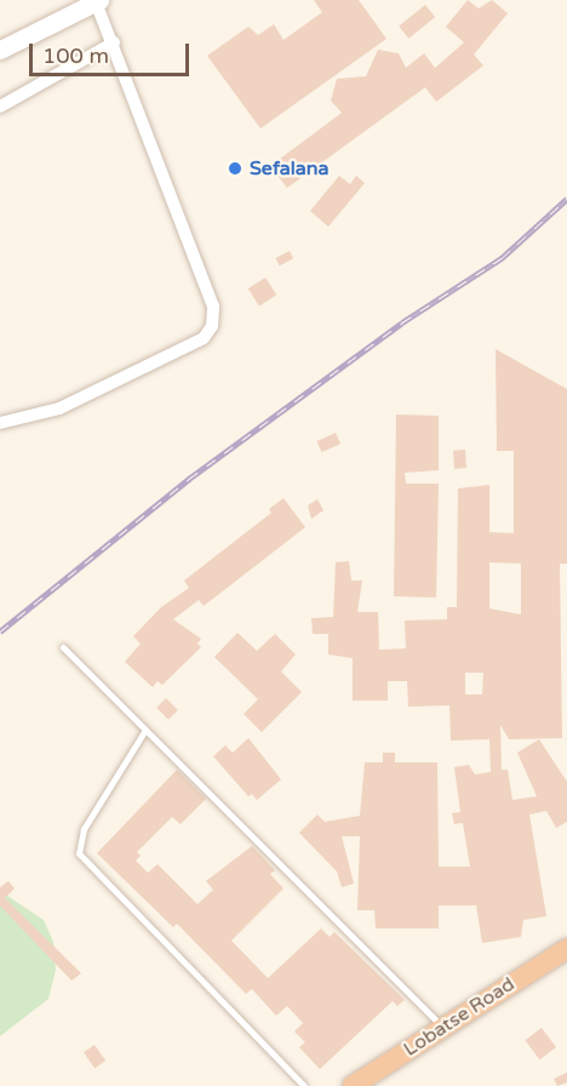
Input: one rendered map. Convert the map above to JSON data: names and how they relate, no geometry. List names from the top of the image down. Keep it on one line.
{"streets":{"highway":["Lobatse Road"]},"places":["Sefalana"],"scale_bar":"100 m"}
